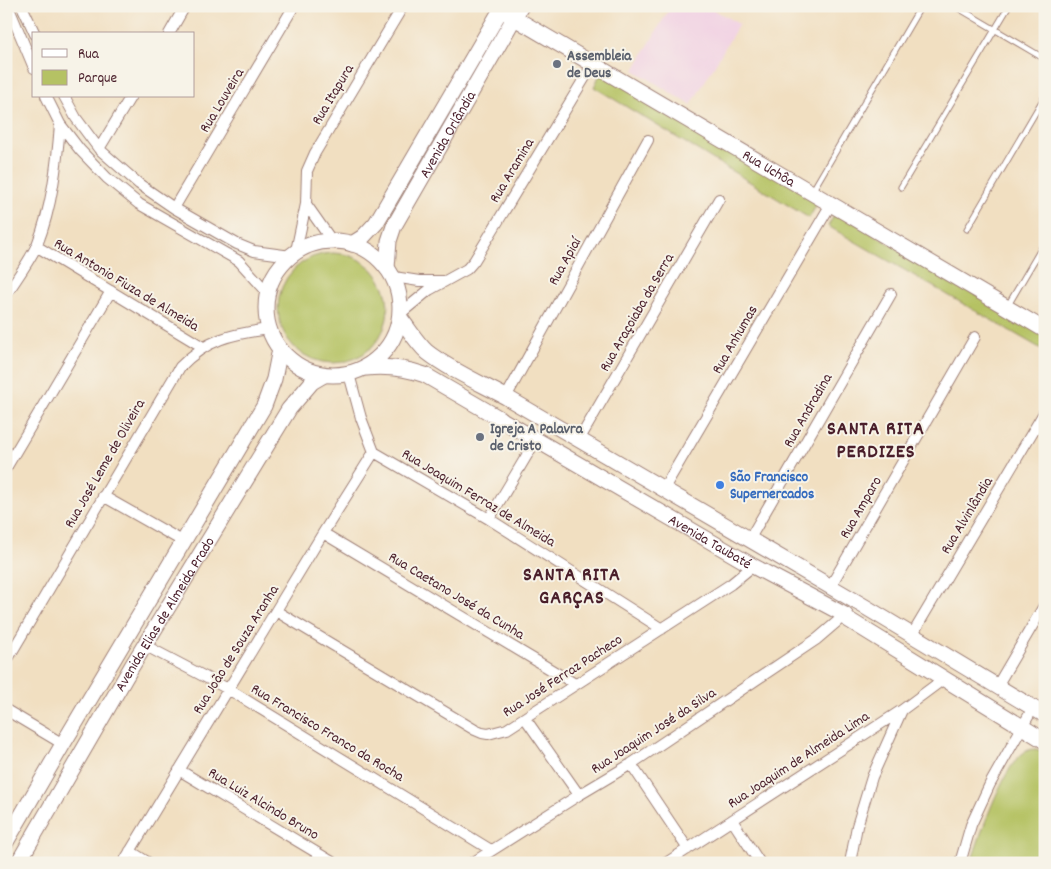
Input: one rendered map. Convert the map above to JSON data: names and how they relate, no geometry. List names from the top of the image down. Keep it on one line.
{"streets":{"street":["Rua Itapura","Rua Louveira","Avenida Orlândia","Rua Uchôa","Rua Aramina","Rua Apiaí","Rua Antonio Fiuza de Almeida","Rua Araçoiaba da Serra","Rua Anhumas","Rua Andradina","Rua José Leme de Oliveira","Rua Joaquim Ferraz de Almeida","Rua Amparo","Rua Alvinlândia","Avenida Taubaté","Rua Caetano José da Cunha","Avenida Elias de Almeida Prado","Rua João de Souza Aranha","Rua José Ferraz Pacheco","Rua Joaquim José da Silva","Rua Francisco Franco da Rocha","Rua Joaquim de Almeida Lima","Rua Luiz Alcindo Bruno"]},"crossings":[["Rua Itapura","Avenida Orlândia"],["Rua Itapura","Rua Aramina"],["Rua Itapura","Rua José Leme de Oliveira"],["Rua Itapura","Avenida Taubaté"],["Rua Itapura","Avenida Elias de Almeida Prado"],["Avenida Orlândia","Rua Uchôa"],["Avenida Orlândia","Rua Aramina"],["Avenida Orlândia","Rua José Leme de Oliveira"],["Avenida Orlândia","Avenida Taubaté"],["Avenida Orlândia","Avenida Elias de Almeida Prado"],["Rua Uchôa","Rua Aramina"],["Rua Uchôa","Rua Anhumas"],["Rua Aramina","Rua José Leme de Oliveira"],["Rua Aramina","Avenida Taubaté"],["Rua Aramina","Avenida Elias de Almeida Prado"],["Rua Apiaí","Avenida Taubaté"],["Rua Antonio Fiuza de Almeida","Rua José Leme de Oliveira"],["Rua Araçoiaba da Serra","Avenida Taubaté"],["Rua Anhumas","Avenida Taubaté"],["Rua Andradina","Avenida Taubaté"],["Rua José Leme de Oliveira","Avenida Taubaté"],["Rua José Leme de Oliveira","Avenida Elias de Almeida Prado"],["Rua Joaquim Ferraz de Almeida","Rua João de Souza Aranha"],["Rua Joaquim Ferraz de Almeida","Rua José Ferraz Pacheco"],["Rua Amparo","Avenida Taubaté"],["Rua Alvinlândia","Avenida Taubaté"],["Avenida Taubaté","Avenida Elias de Almeida Prado"],["Avenida Taubaté","Rua José Ferraz Pacheco"],["Avenida Taubaté","Rua Joaquim José da Silva"],["Avenida Taubaté","Rua Joaquim de Almeida Lima"],["Rua Caetano José da Cunha","Rua João de Souza Aranha"],["Rua Caetano José da Cunha","Rua José Ferraz Pacheco"],["Avenida Elias de Almeida Prado","Rua Francisco Franco da Rocha"],["Rua João de Souza Aranha","Rua José Ferraz Pacheco"],["Rua João de Souza Aranha","Rua Francisco Franco da Rocha"],["Rua João de Souza Aranha","Rua Luiz Alcindo Bruno"],["Rua Joaquim José da Silva","Rua Francisco Franco da Rocha"]],"districts":["SANTA RITA PERDIZES","SANTA RITA GARÇAS"],"places":["Assembleia de Deus","Igreja A Palavra de Cristo","São Francisco Supernercados"],"legend":["Rua","Parque"]}
